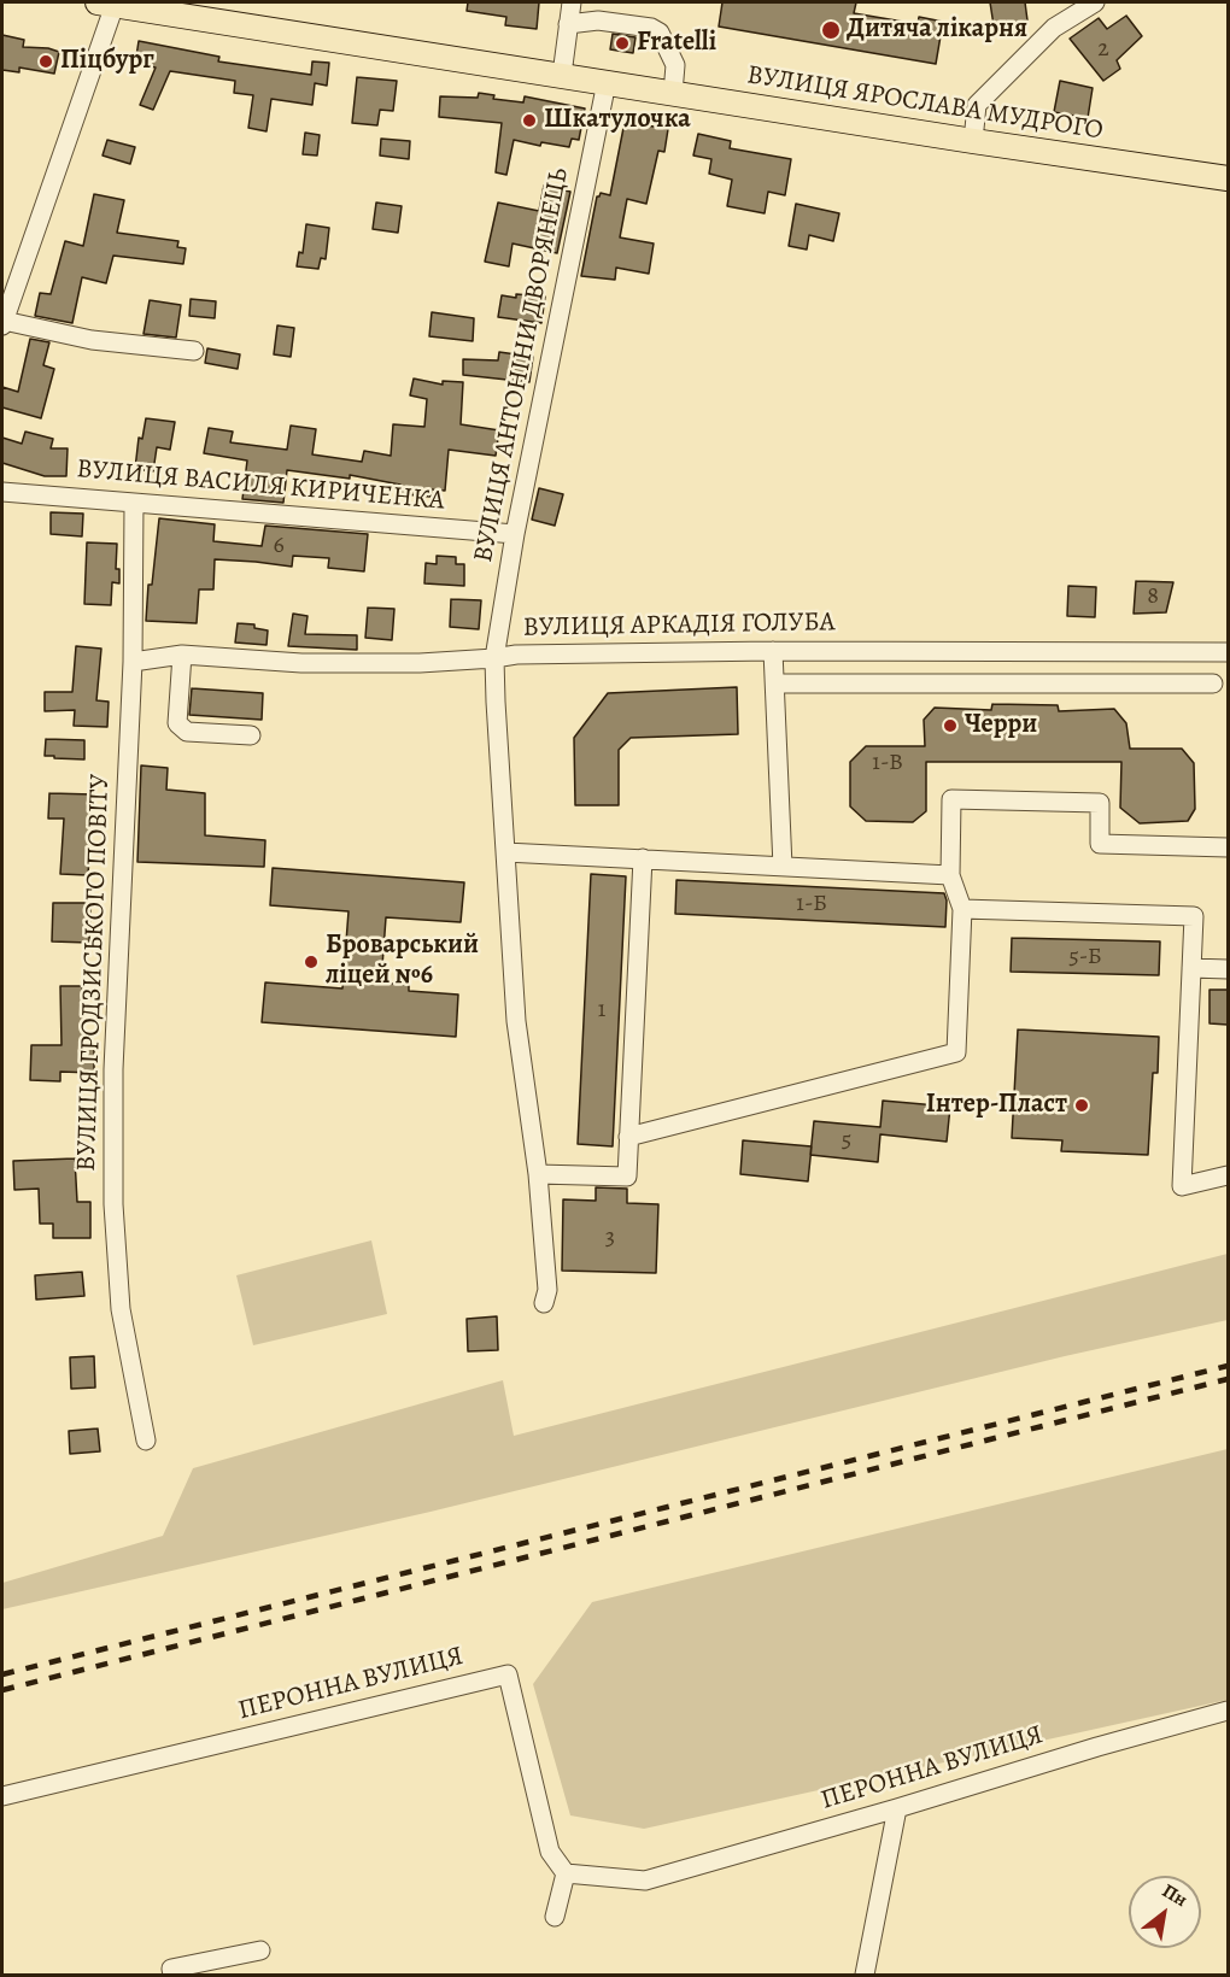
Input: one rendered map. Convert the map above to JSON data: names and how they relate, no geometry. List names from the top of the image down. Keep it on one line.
{"streets":{"main road":["ВУЛИЦЯ ЯРОСЛАВА МУДРОГО"],"street":["ВУЛИЦЯ АНТОНІНИ ДВОРЯНЕЦЬ","ВУЛИЦЯ ВАСИЛЯ КИРИЧЕНКА","ВУЛИЦЯ АРКАДІЯ ГОЛУБА","ВУЛИЦЯ ГРОДЗИСЬКОГО ПОВІТУ","ПЕРОННА ВУЛИЦЯ"]},"crossings":[["ВУЛИЦЯ ЯРОСЛАВА МУДРОГО","ВУЛИЦЯ АНТОНІНИ ДВОРЯНЕЦЬ"],["ВУЛИЦЯ АНТОНІНИ ДВОРЯНЕЦЬ","ВУЛИЦЯ ВАСИЛЯ КИРИЧЕНКА"],["ВУЛИЦЯ АНТОНІНИ ДВОРЯНЕЦЬ","ВУЛИЦЯ АРКАДІЯ ГОЛУБА"],["ВУЛИЦЯ ВАСИЛЯ КИРИЧЕНКА","ВУЛИЦЯ ГРОДЗИСЬКОГО ПОВІТУ"],["ВУЛИЦЯ АРКАДІЯ ГОЛУБА","ВУЛИЦЯ ГРОДЗИСЬКОГО ПОВІТУ"]],"places":["Дитяча лікарня","Fratelli","Піцбург","Шкатулочка","Черри","Броварський ліцей №6","Інтер-Пласт"],"house_numbers":["2","6","8","1-В","1-Б","5-Б","1","5","3"],"north":"top right"}
